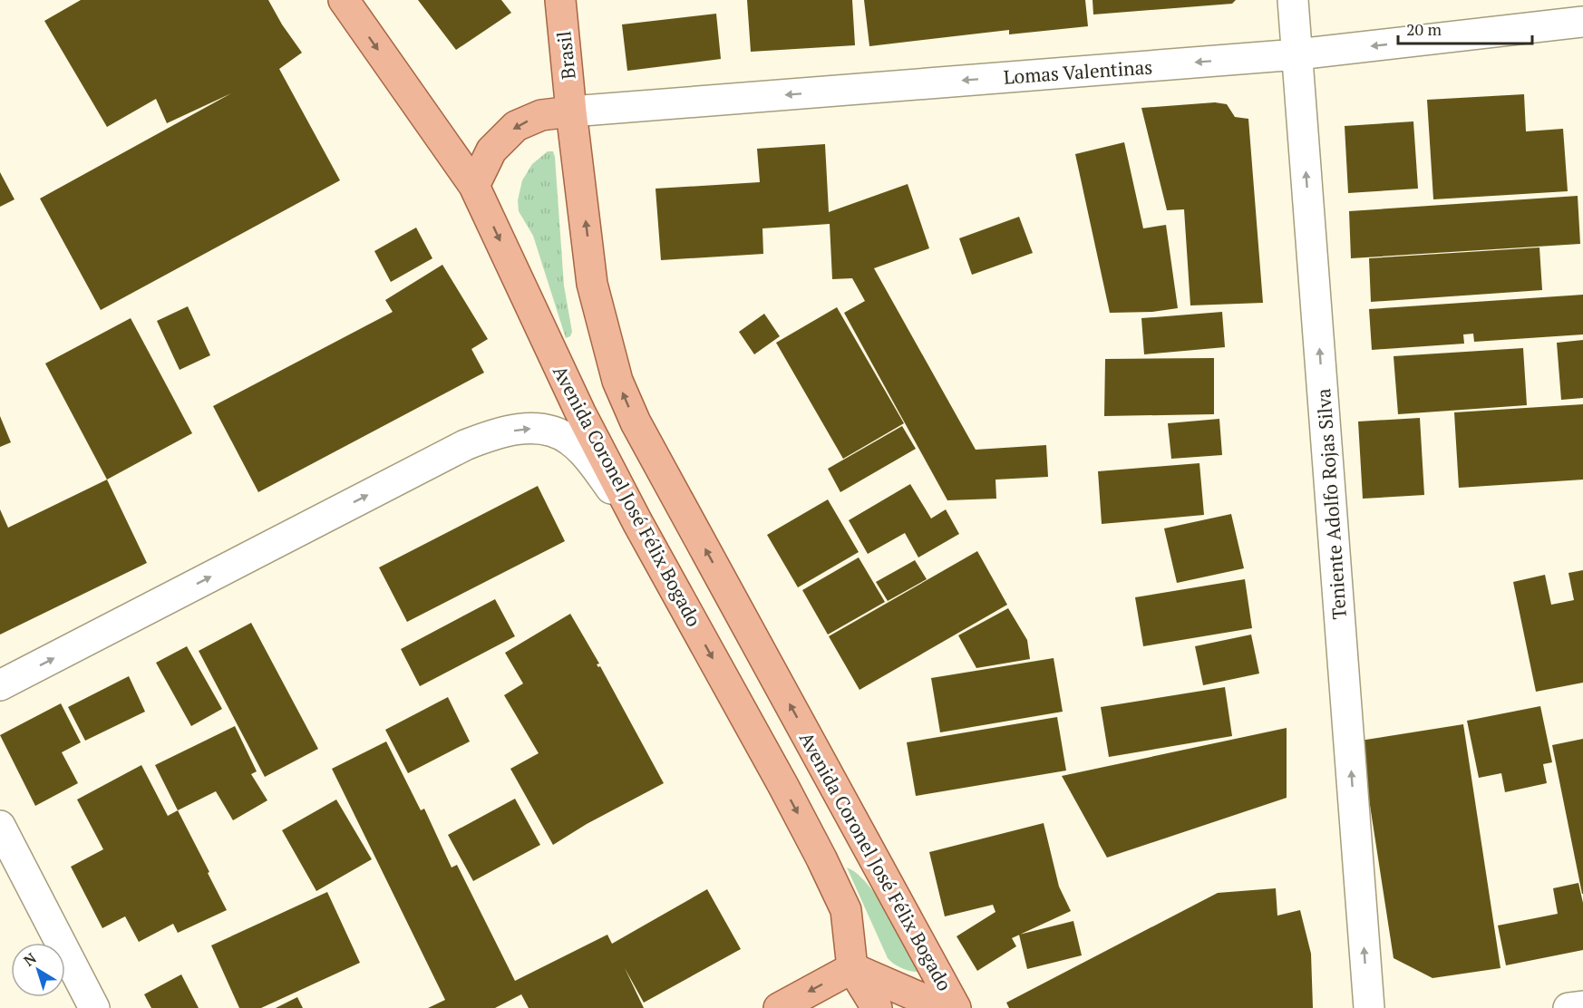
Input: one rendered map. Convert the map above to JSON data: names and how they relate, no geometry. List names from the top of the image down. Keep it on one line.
{"streets":{"main road":["Brasil","Avenida Coronel José Félix Bogado"],"street":["Lomas Valentinas","Teniente Adolfo Rojas Silva"]},"crossings":[["Brasil","Lomas Valentinas"],["Brasil","Avenida Coronel José Félix Bogado"],["Lomas Valentinas","Avenida Coronel José Félix Bogado"],["Lomas Valentinas","Teniente Adolfo Rojas Silva"]],"one_way":["Lomas Valentinas","Teniente Adolfo Rojas Silva"],"scale_bar":"20 m","north":"top left"}
